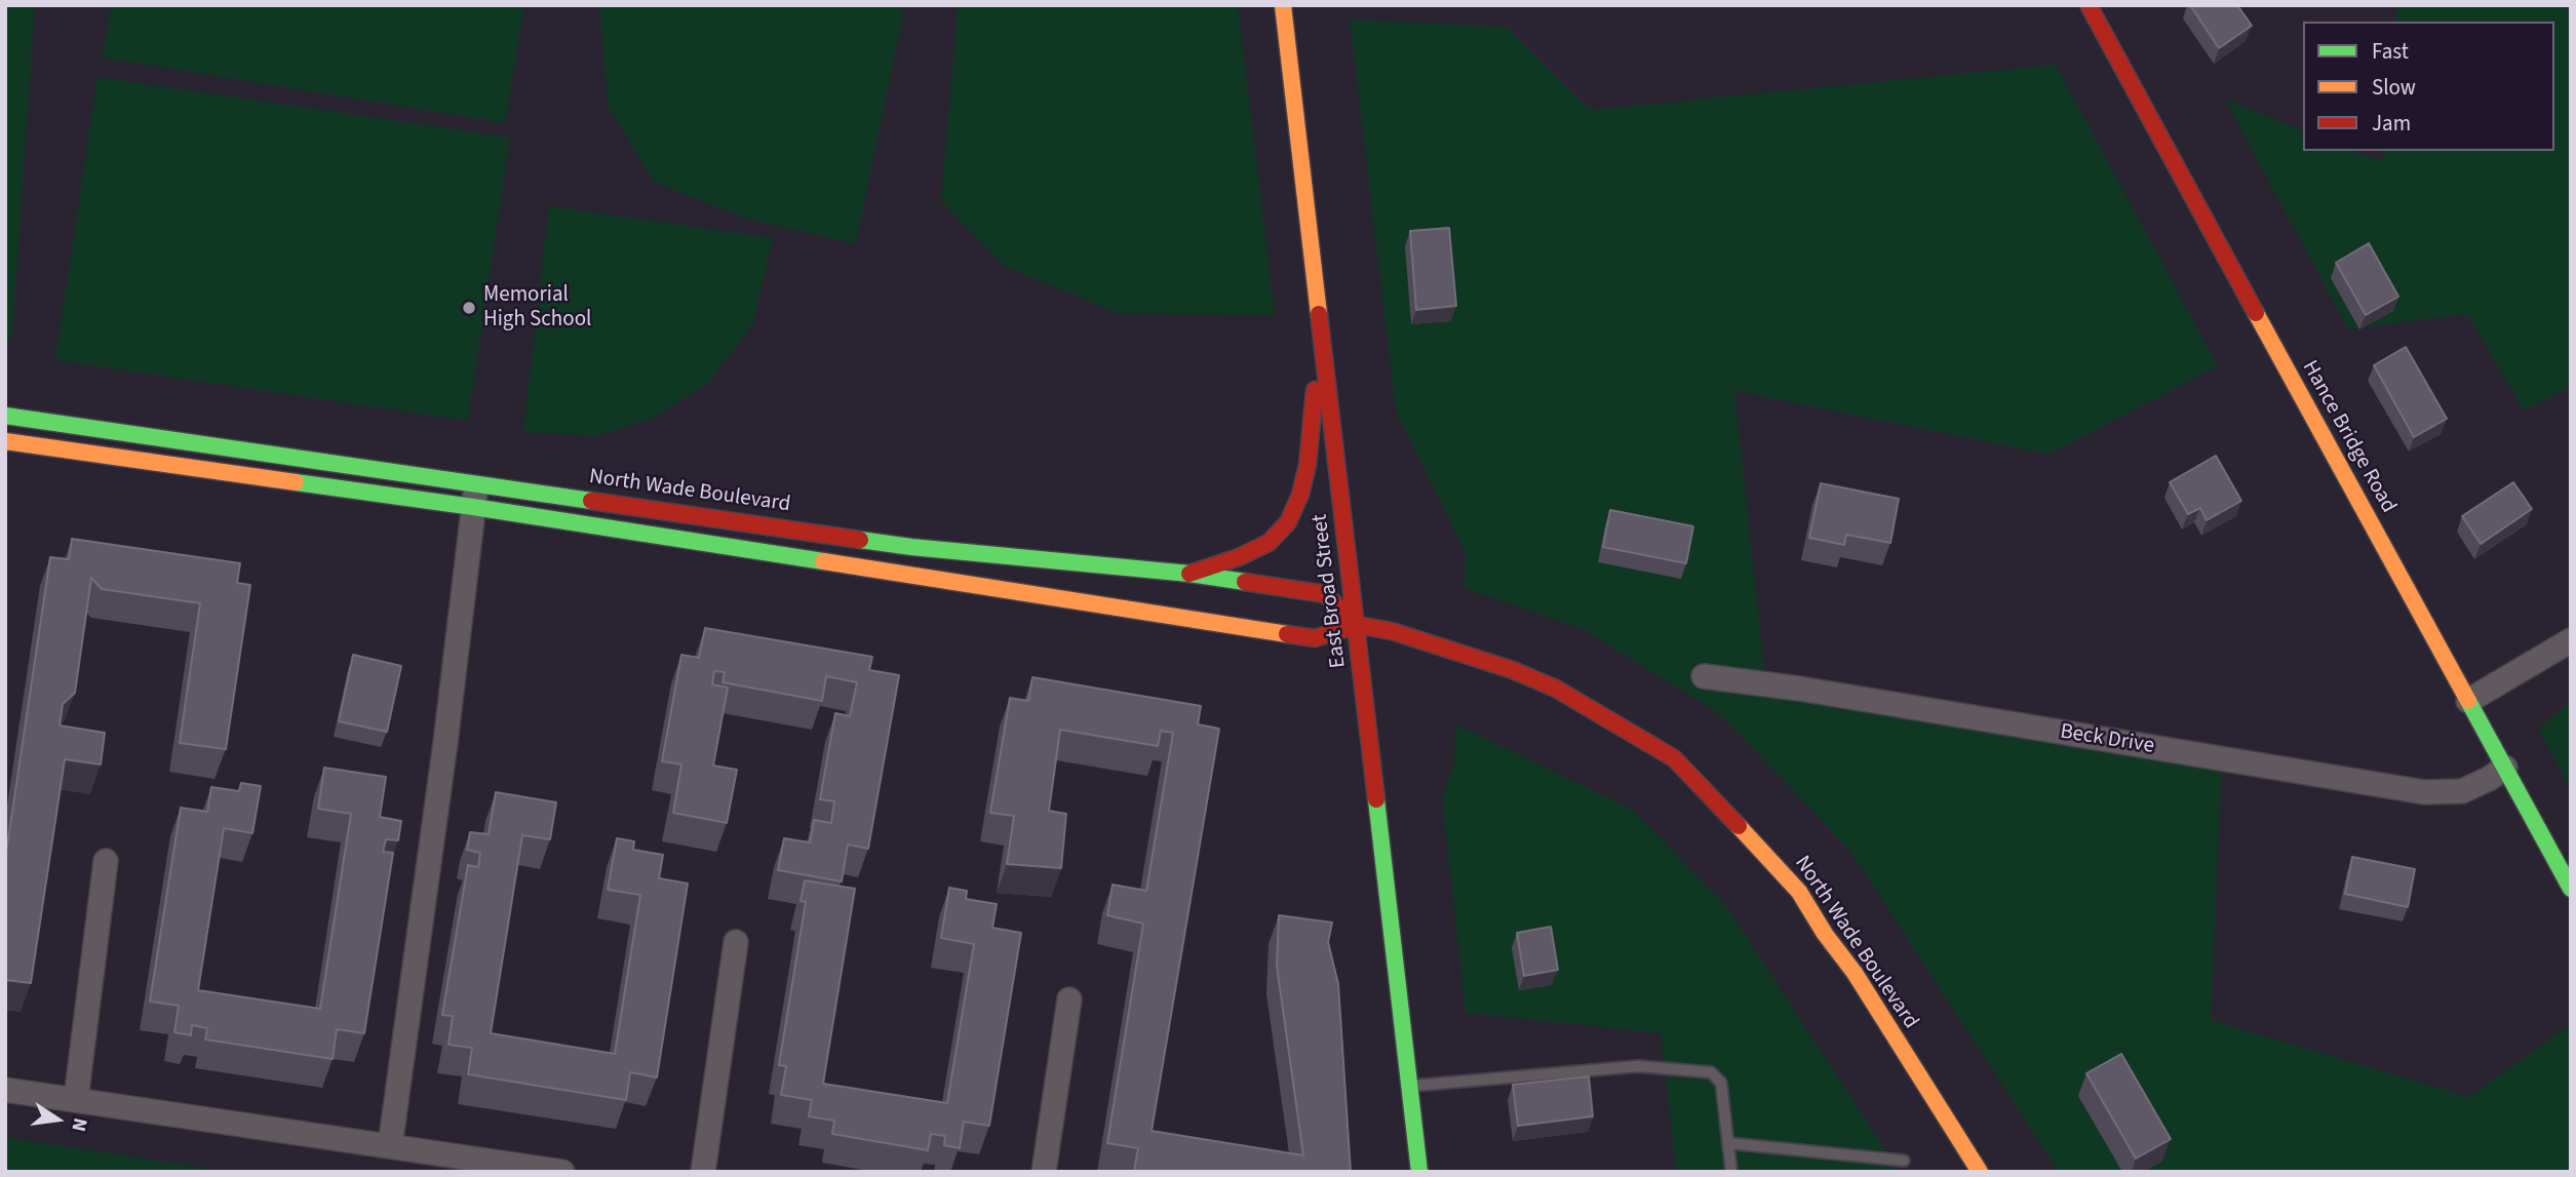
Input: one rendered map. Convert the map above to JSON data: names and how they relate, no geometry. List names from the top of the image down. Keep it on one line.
{"streets":{"main road":["Hance Bridge Road","North Wade Boulevard","East Broad Street"],"street":["Beck Drive"]},"crossings":[["Hance Bridge Road","Beck Drive"],["North Wade Boulevard","East Broad Street"]],"places":["Memorial High School"],"legend":["Fast","Slow","Jam"],"north":"right"}
